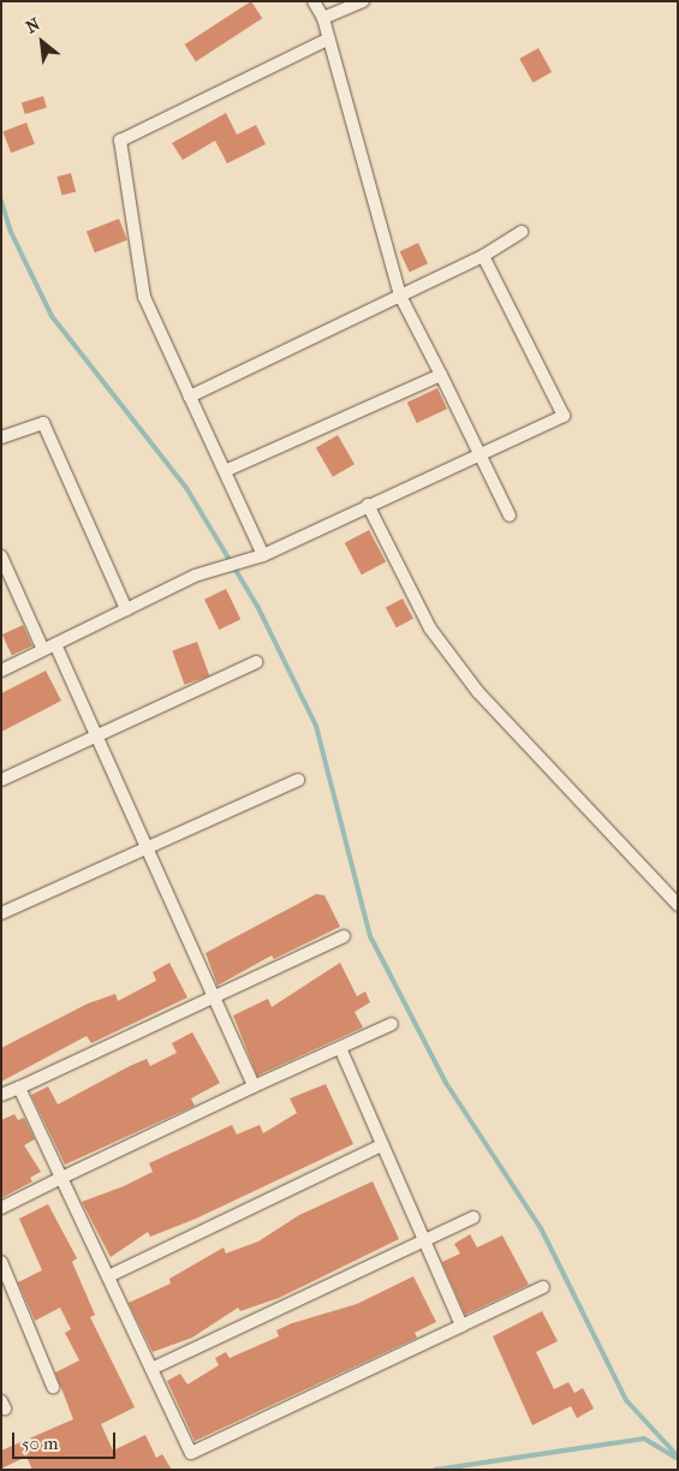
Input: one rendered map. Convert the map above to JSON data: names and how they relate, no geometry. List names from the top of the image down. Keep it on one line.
{"scale_bar":"50 m","north":"top left"}
